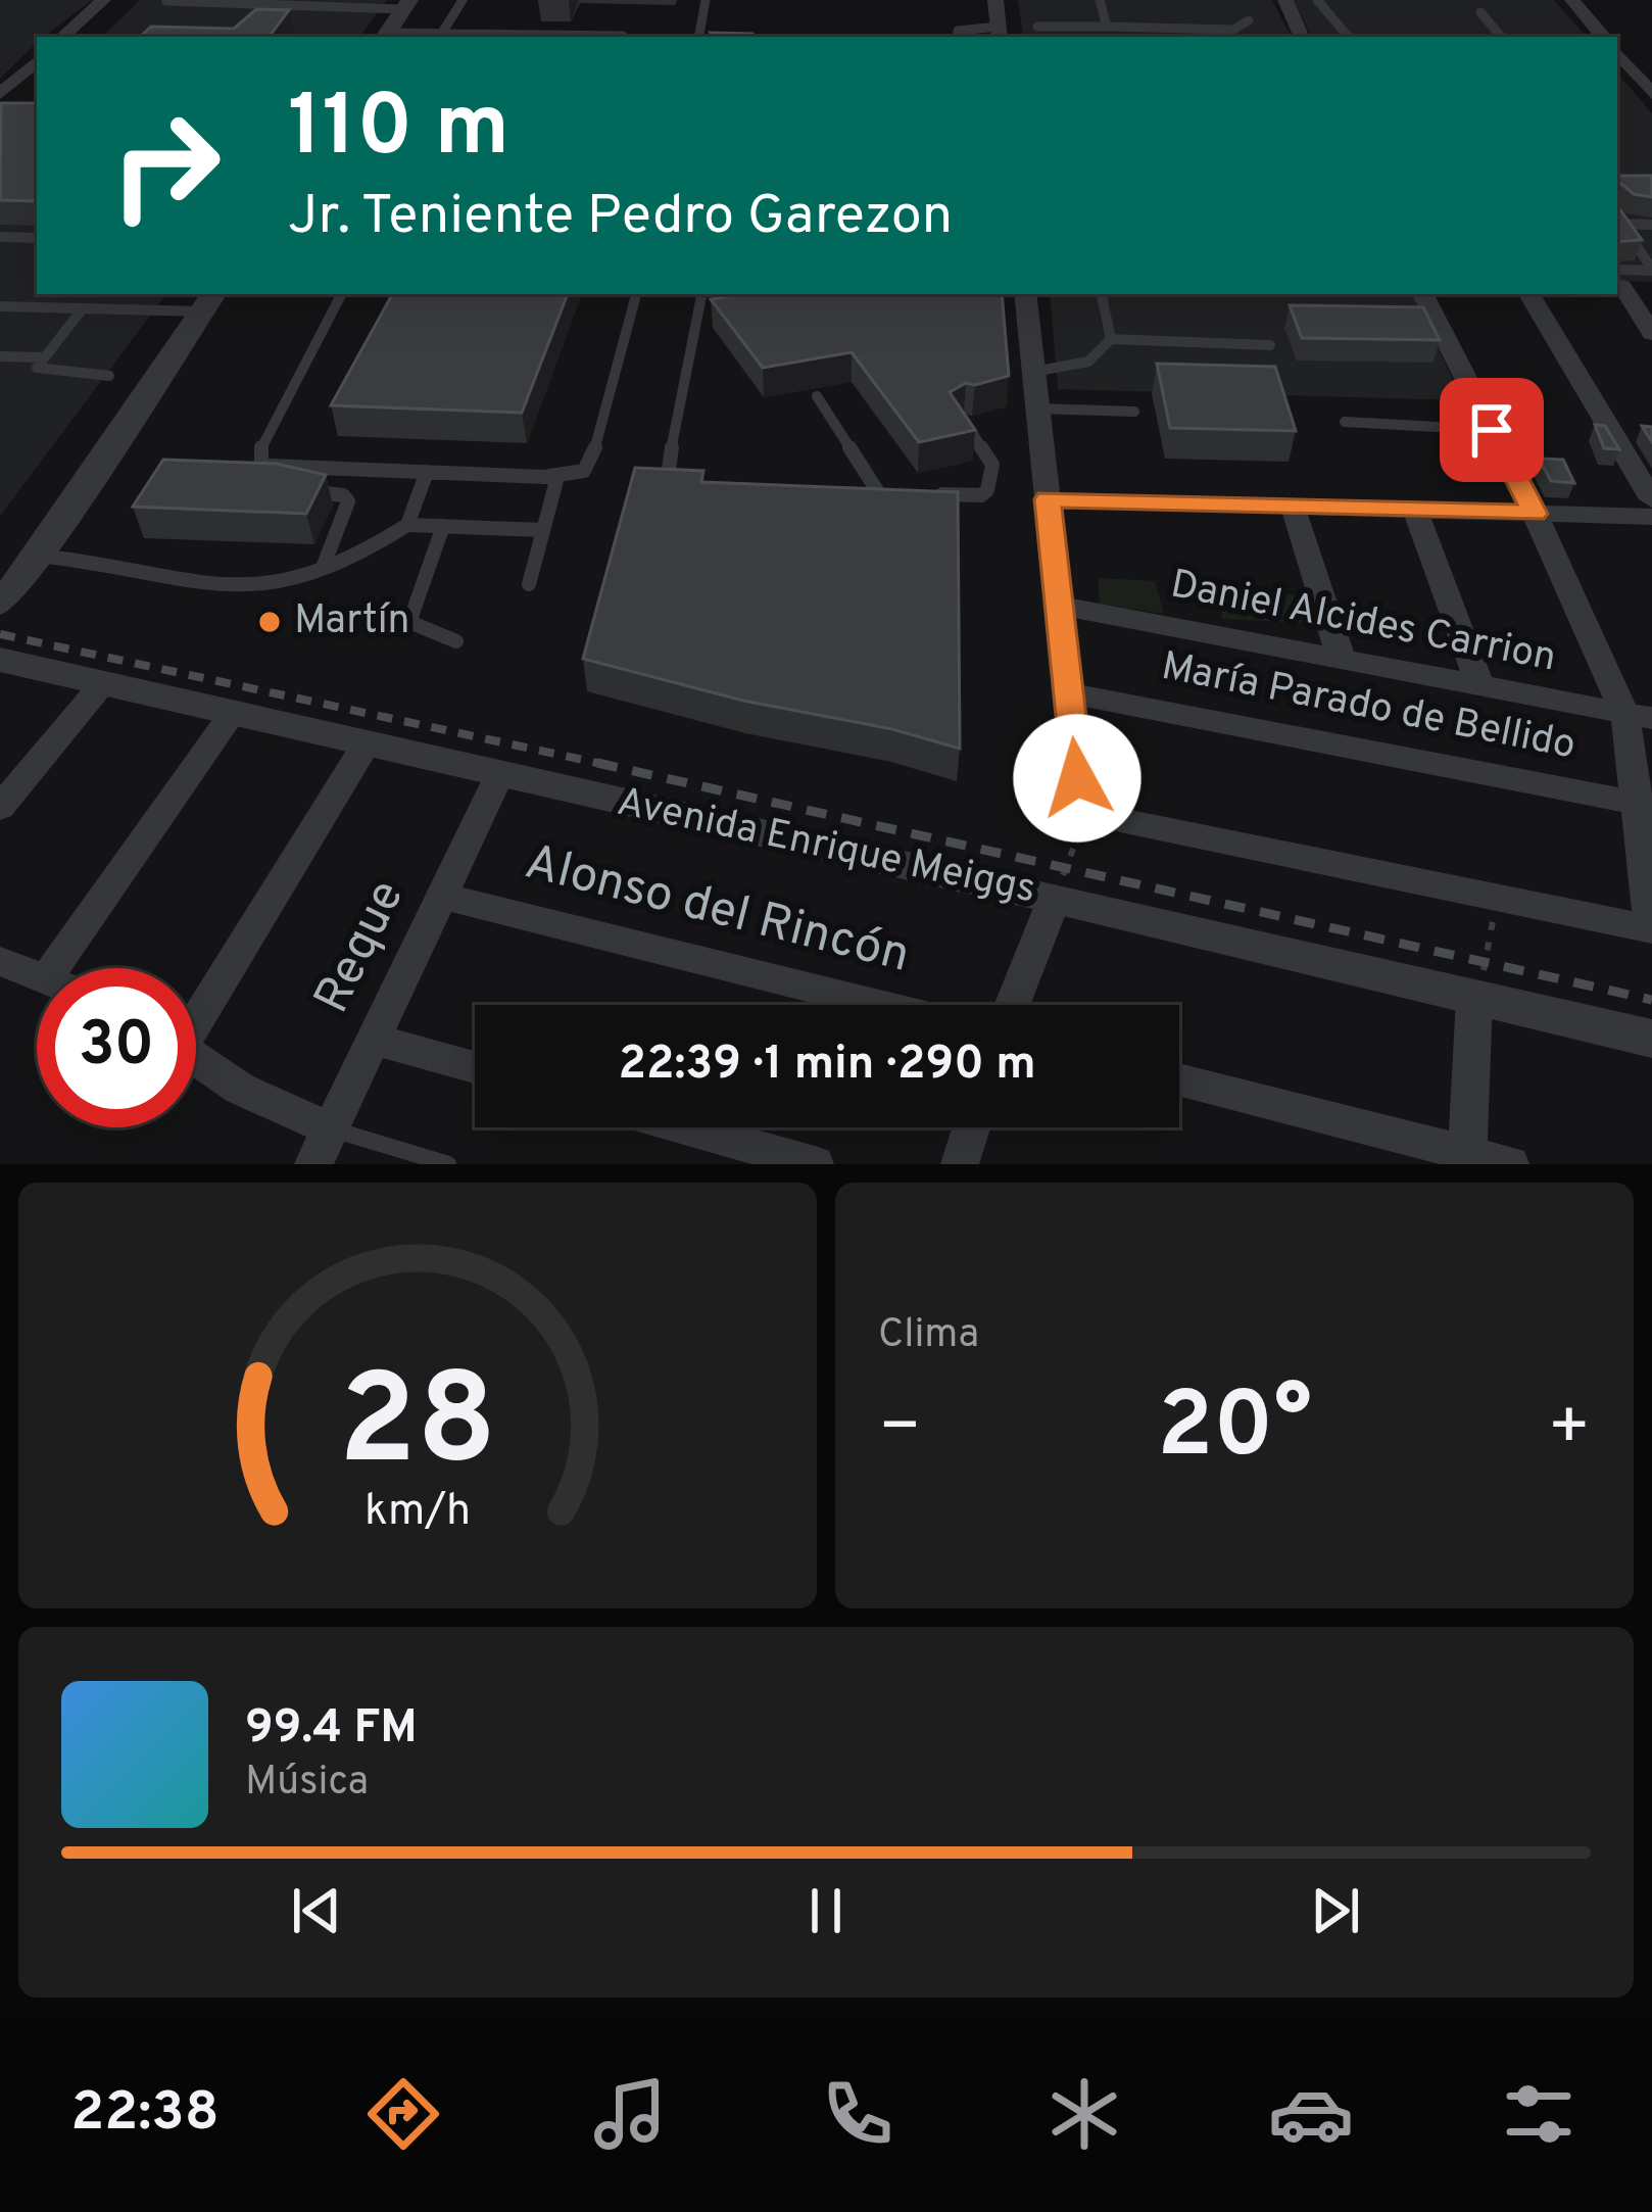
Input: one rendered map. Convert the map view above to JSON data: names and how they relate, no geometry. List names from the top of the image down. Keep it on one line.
{"streets":{"street":["Daniel Alcides Carrion","María Parado de Bellido","Avenida Enrique Meiggs","Alonso del Rincón","Reque"]},"crossings":[["Avenida Enrique Meiggs","Reque"],["Alonso del Rincón","Reque"]],"places":["Martín"],"page":{"turn":["110 m","Jr. Teniente Pedro Garezon"],"limit":"30","trip":"22:39 · 1 min · 290 m","tile":"Clima","heat":["−","20°","+"],"song":["99.4 FM","Música"],"tabs":"22:38","gauge":["28","km/h"]}}
